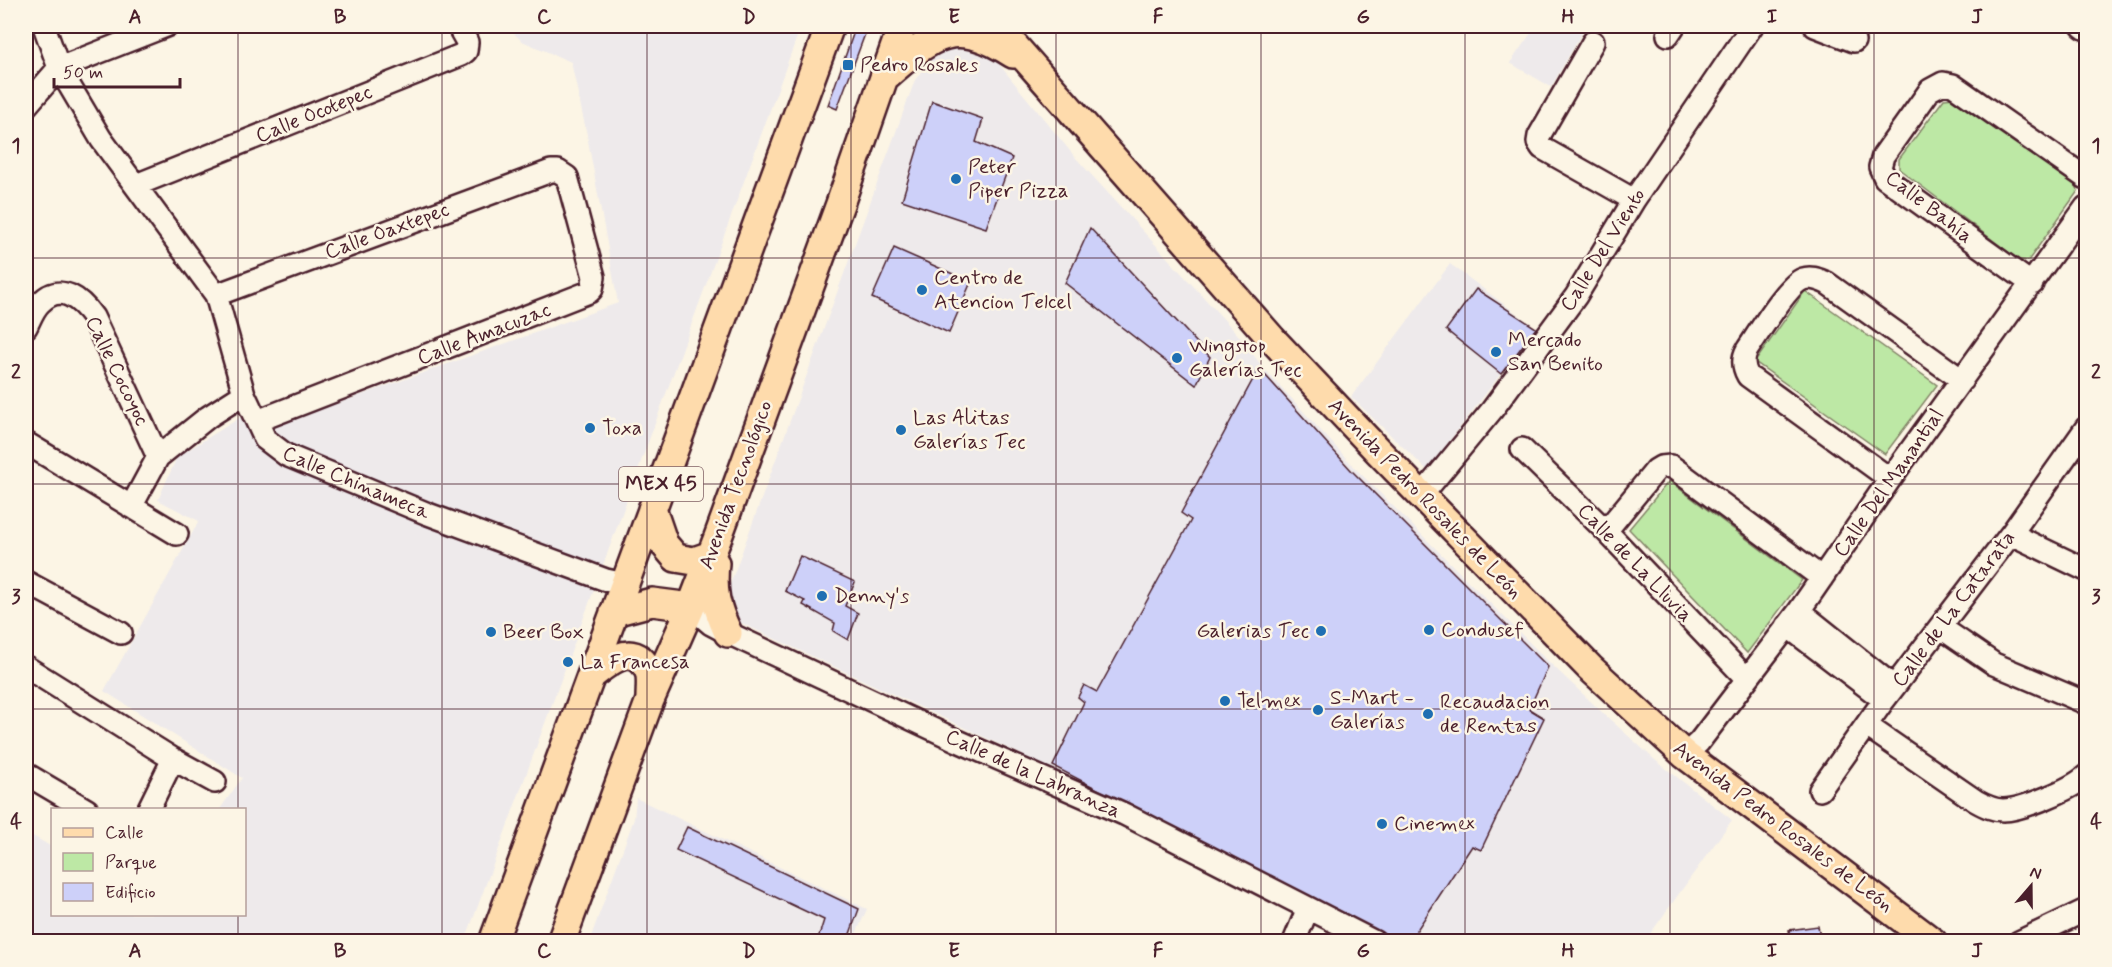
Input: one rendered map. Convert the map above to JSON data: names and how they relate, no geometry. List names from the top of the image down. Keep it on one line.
{"streets":{"main road":["MEX 45","Avenida Tecnológico","Avenida Pedro Rosales de León"],"street":["Calle Ocotepec","Calle Bahía","Calle Oaxtepec","Calle Del Viento","Calle Amacuzac","Calle Cocoyoc","Calle Chinameca","Calle Del Manantial","Calle de La Lluvia","Calle de La Catarata","Calle de la Labranza"]},"crossings":[["Calle Ocotepec","Calle Chinameca"],["Calle Bahía","Calle Del Manantial"],["Calle Oaxtepec","Calle Amacuzac"],["Calle Oaxtepec","Calle Chinameca"],["Calle Del Viento","Avenida Pedro Rosales de León"],["Calle Amacuzac","Calle Chinameca"],["Calle Chinameca","MEX 45"],["Calle Del Manantial","Avenida Pedro Rosales de León"],["Calle Del Manantial","Calle de La Lluvia"],["Avenida Tecnológico","Calle de la Labranza"]],"places":{"transit":["Pedro Rosales"],"other":["Peter Piper Pizza","Centro de Atencion Telcel","Mercado San Benito","Wingstop Galerías Tec","Toxa","Las Alitas Galerías Tec","Denny's","Condusef","Galerias Tec","Beer Box","La Francesa","Telmex","S-Mart - Galerías","Recaudacion de Rentas","Cinemex"]},"legend":["Calle","Parque","Edificio"],"scale_bar":"50 m","north":"top","grid":{"columns":["A","B","C","D","E","F","G","H","I","J"],"rows":["1","2","3","4"]}}
